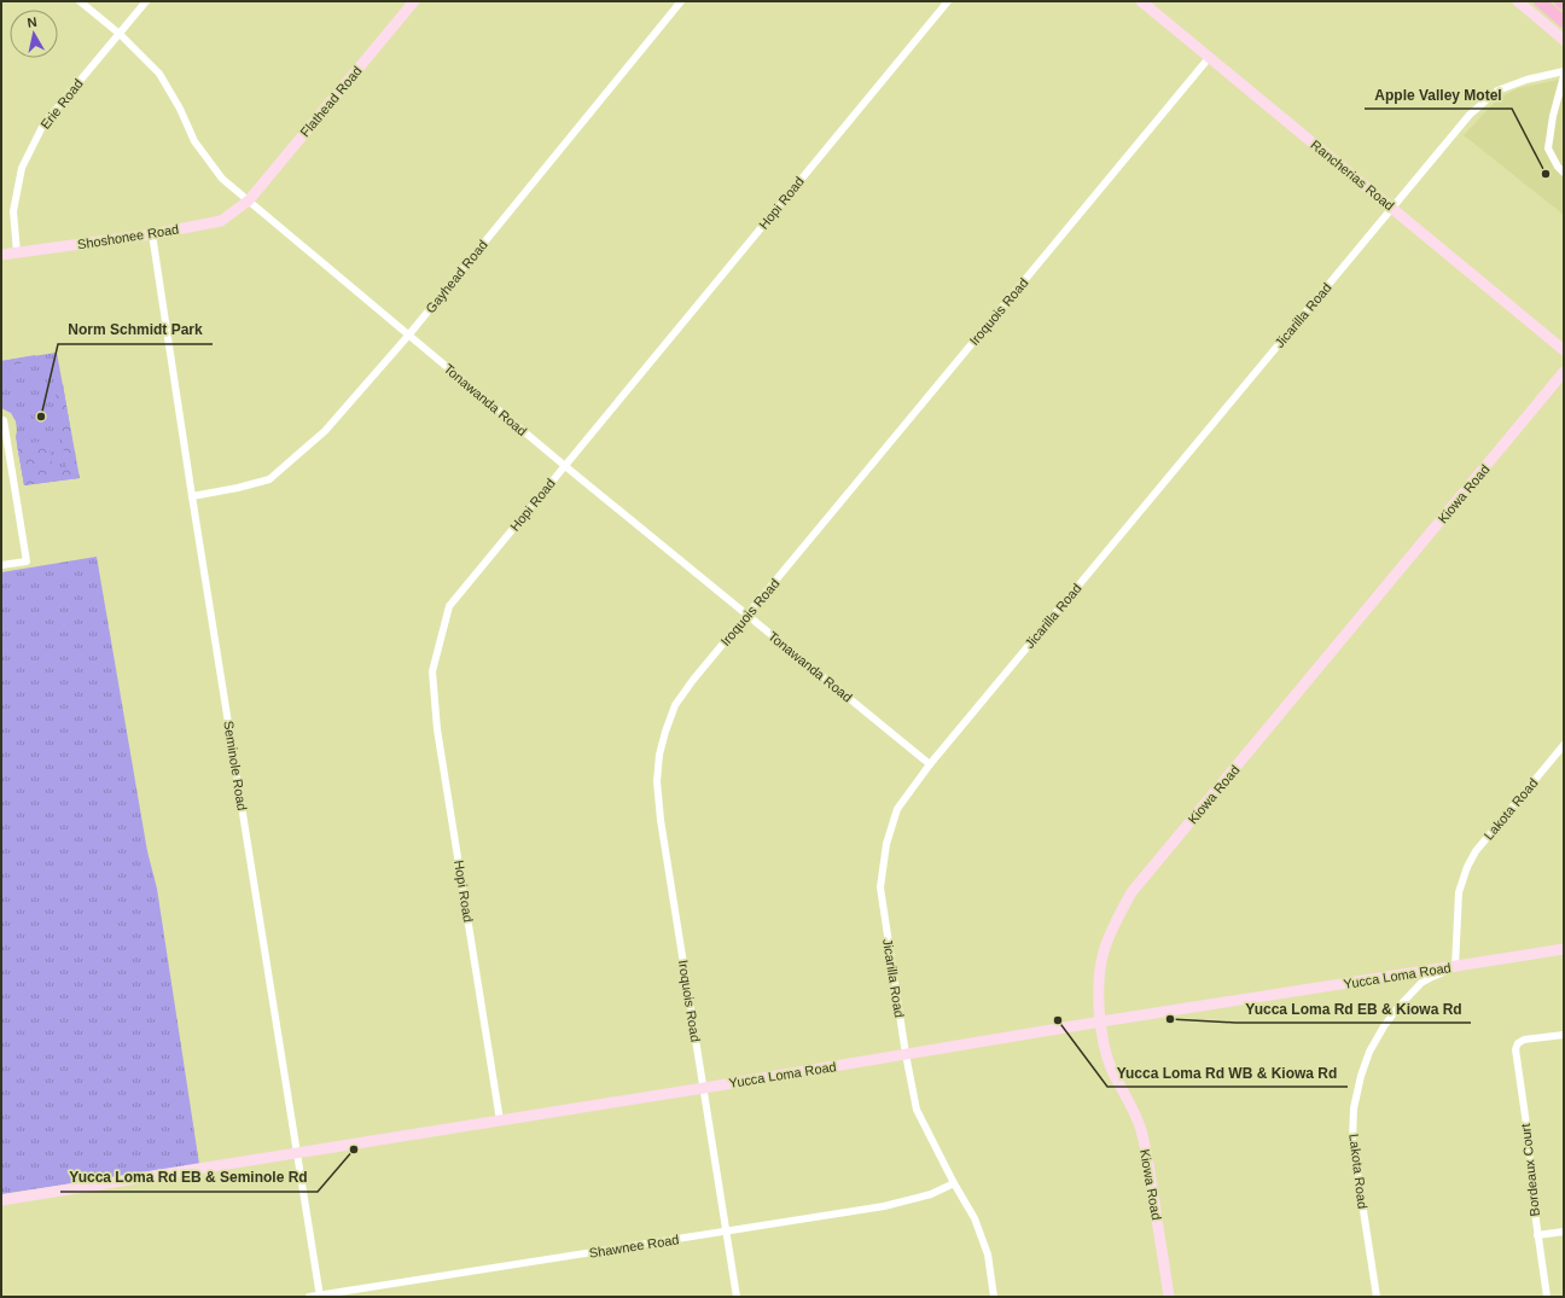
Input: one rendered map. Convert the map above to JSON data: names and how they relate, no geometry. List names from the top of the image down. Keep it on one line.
{"streets":{"street":["Flathead Road","Erie Road","Rancherias Road","Hopi Road","Shoshonee Road","Gayhead Road","Iroquois Road","Jicarilla Road","Tonawanda Road","Kiowa Road","Seminole Road","Lakota Road","Yucca Loma Road","Bordeaux Court","Shawnee Road"]},"crossings":[["Flathead Road","Shoshonee Road"],["Flathead Road","Tonawanda Road"],["Erie Road","Shoshonee Road"],["Erie Road","Tonawanda Road"],["Rancherias Road","Iroquois Road"],["Rancherias Road","Jicarilla Road"],["Hopi Road","Tonawanda Road"],["Hopi Road","Yucca Loma Road"],["Shoshonee Road","Tonawanda Road"],["Shoshonee Road","Seminole Road"],["Gayhead Road","Tonawanda Road"],["Gayhead Road","Seminole Road"],["Iroquois Road","Tonawanda Road"],["Iroquois Road","Yucca Loma Road"],["Iroquois Road","Shawnee Road"],["Jicarilla Road","Tonawanda Road"],["Jicarilla Road","Yucca Loma Road"],["Jicarilla Road","Shawnee Road"],["Kiowa Road","Yucca Loma Road"],["Seminole Road","Yucca Loma Road"],["Seminole Road","Shawnee Road"],["Lakota Road","Yucca Loma Road"]],"places":["Apple Valley Motel","Norm Schmidt Park","Yucca Loma Rd EB & Kiowa Rd","Yucca Loma Rd WB & Kiowa Rd","Yucca Loma Rd EB & Seminole Rd"],"north":"top"}
